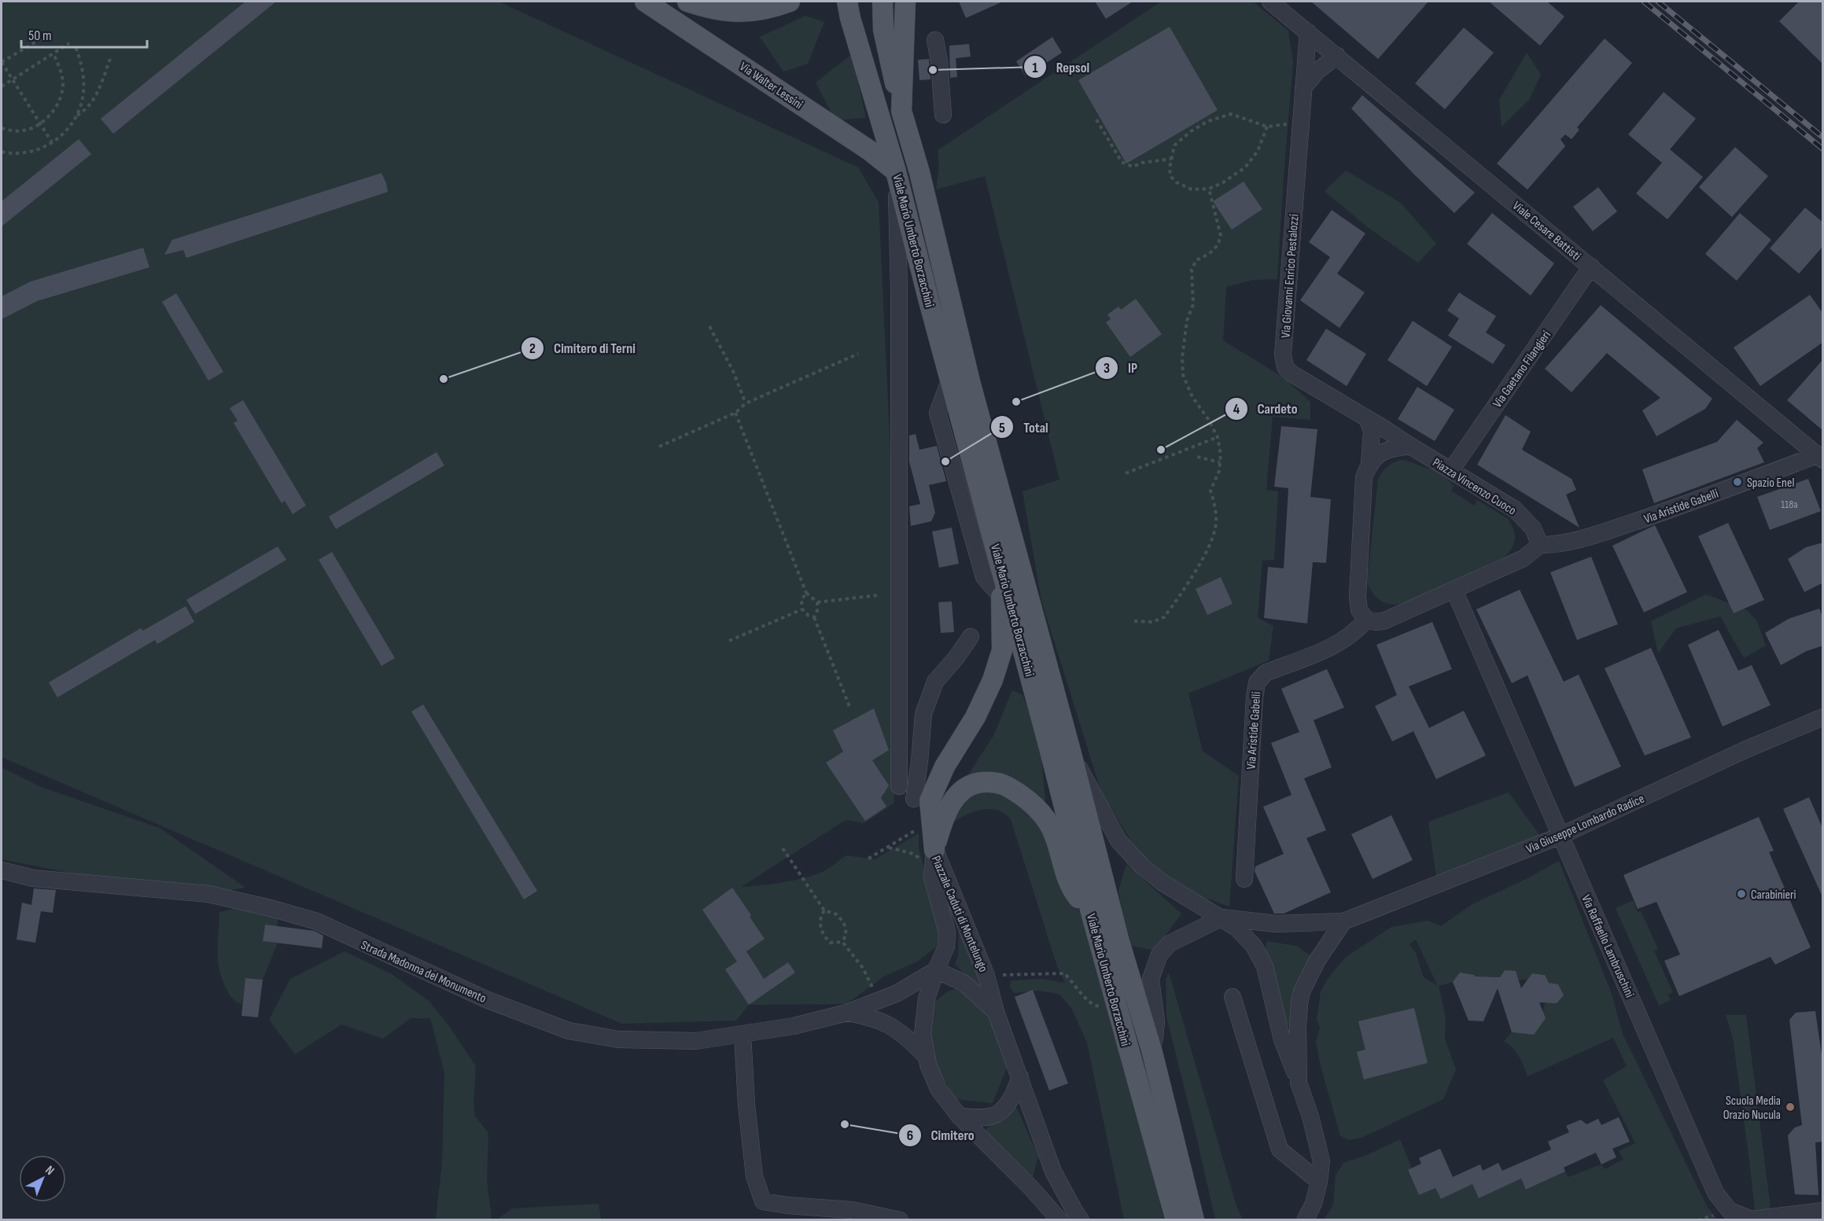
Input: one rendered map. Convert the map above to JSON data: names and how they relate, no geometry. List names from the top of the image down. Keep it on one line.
{"streets":{"main road":["Via Walter Lessini","Viale Mario Umberto Borzacchini"],"street":["Viale Cesare Battisti","Via Giovanni Enrico Pestalozzi","Via Gaetano Filangieri","Piazza Vincenzo Cuoco","Via Aristide Gabelli","Via Giuseppe Lombardo Radice","Piazzale Caduti di Montelungo","Via Raffaello Lambruschini","Strada Madonna del Monumento"]},"crossings":[["Via Walter Lessini","Viale Mario Umberto Borzacchini"],["Viale Cesare Battisti","Via Giovanni Enrico Pestalozzi"],["Viale Cesare Battisti","Via Gaetano Filangieri"],["Viale Cesare Battisti","Via Aristide Gabelli"],["Viale Mario Umberto Borzacchini","Via Giuseppe Lombardo Radice"],["Via Giovanni Enrico Pestalozzi","Piazza Vincenzo Cuoco"],["Via Gaetano Filangieri","Piazza Vincenzo Cuoco"],["Piazza Vincenzo Cuoco","Via Aristide Gabelli"],["Via Giuseppe Lombardo Radice","Via Raffaello Lambruschini"],["Piazzale Caduti di Montelungo","Strada Madonna del Monumento"]],"places":["Repsol","Cimitero di Terni","IP","Cardeto","Total","Spazio Enel","Carabinieri","Scuola Media Orazio Nucula","Cimitero"],"house_numbers":["118a"],"scale_bar":"50 m","north":"top right"}
